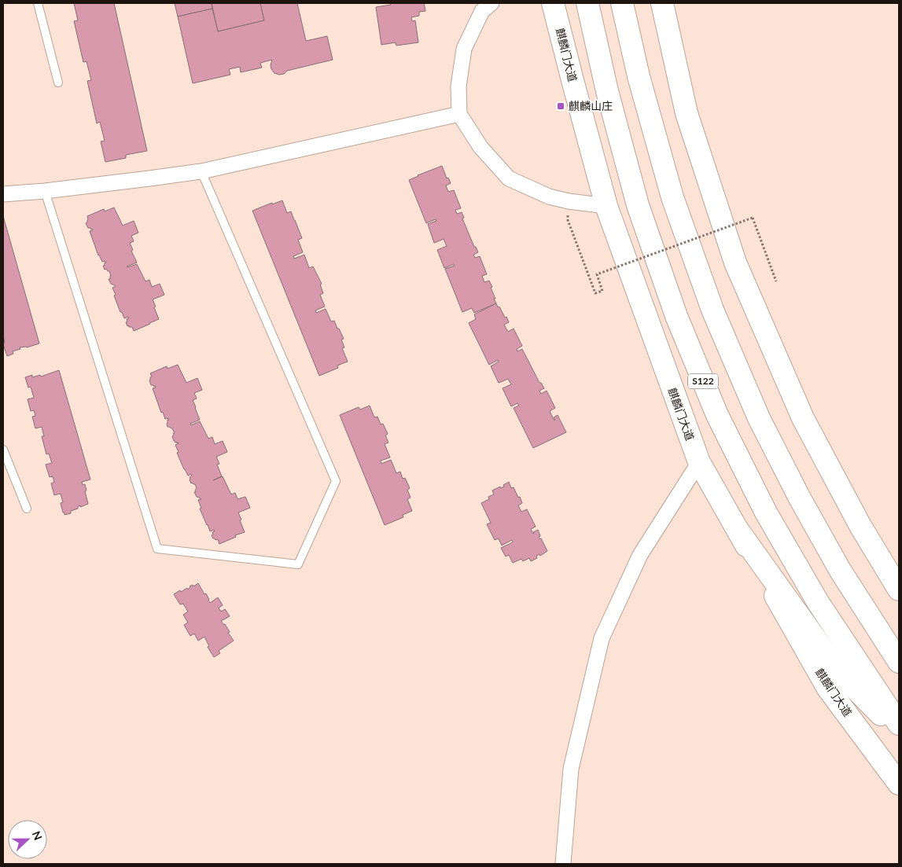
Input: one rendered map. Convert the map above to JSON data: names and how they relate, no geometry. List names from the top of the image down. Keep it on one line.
{"streets":{"main road":["麒麟门大道","S122"]},"places":{"transit":["麒麟山庄"]},"north":"right"}
